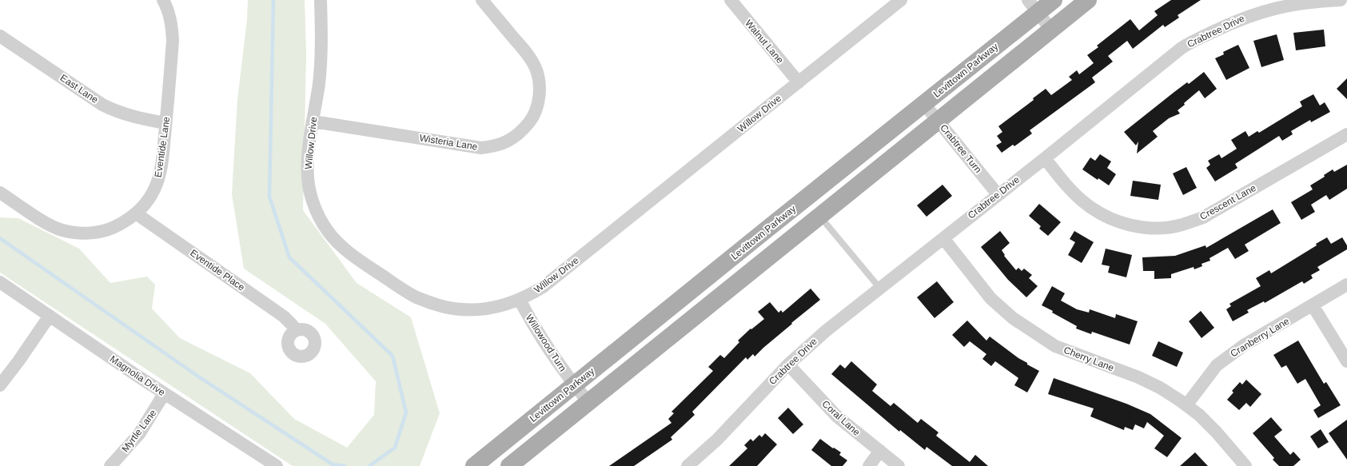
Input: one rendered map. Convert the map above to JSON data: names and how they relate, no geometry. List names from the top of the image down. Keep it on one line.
{"streets":{"main road":["Levittown Parkway"],"street":["Crabtree Drive","Walnut Lane","East Lane","Willow Drive","Wisteria Lane","Eventide Lane","Crabtree Turn","Crescent Lane","Eventide Place","Cranberry Lane","Willowood Turn","Cherry Lane","Magnolia Drive","Coral Lane","Myrtle Lane"]},"crossings":[["Crabtree Drive","Crabtree Turn"],["Crabtree Drive","Crescent Lane"],["Crabtree Drive","Cherry Lane"],["Crabtree Drive","Coral Lane"],["Walnut Lane","Willow Drive"],["Levittown Parkway","Crabtree Turn"],["Levittown Parkway","Willowood Turn"],["East Lane","Eventide Lane"],["Willow Drive","Wisteria Lane"],["Willow Drive","Willowood Turn"],["Eventide Lane","Eventide Place"],["Cranberry Lane","Cherry Lane"],["Magnolia Drive","Myrtle Lane"]]}
